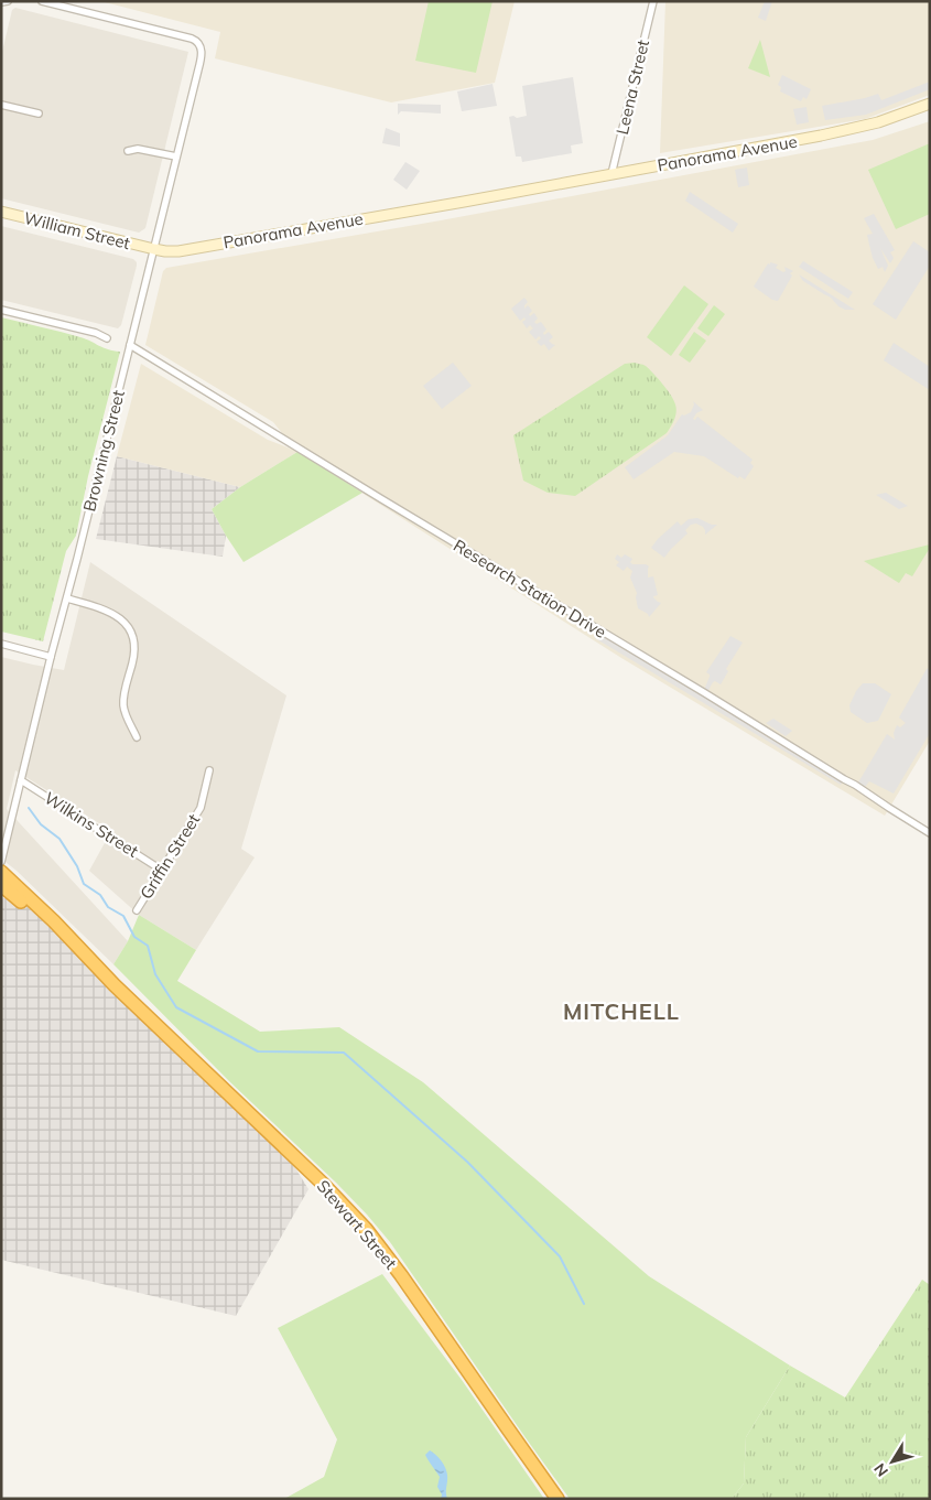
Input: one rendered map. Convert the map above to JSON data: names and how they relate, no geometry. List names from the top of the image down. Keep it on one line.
{"streets":{"highway":["Stewart Street"],"street":["Leena Street","Panorama Avenue","William Street","Browning Street","Research Station Drive","Wilkins Street","Griffin Street"]},"crossings":[["Leena Street","Panorama Avenue"],["Panorama Avenue","William Street"],["Panorama Avenue","Browning Street"],["William Street","Browning Street"],["Browning Street","Research Station Drive"],["Browning Street","Wilkins Street"],["Wilkins Street","Griffin Street"]],"districts":["MITCHELL"],"north":"bottom left"}
